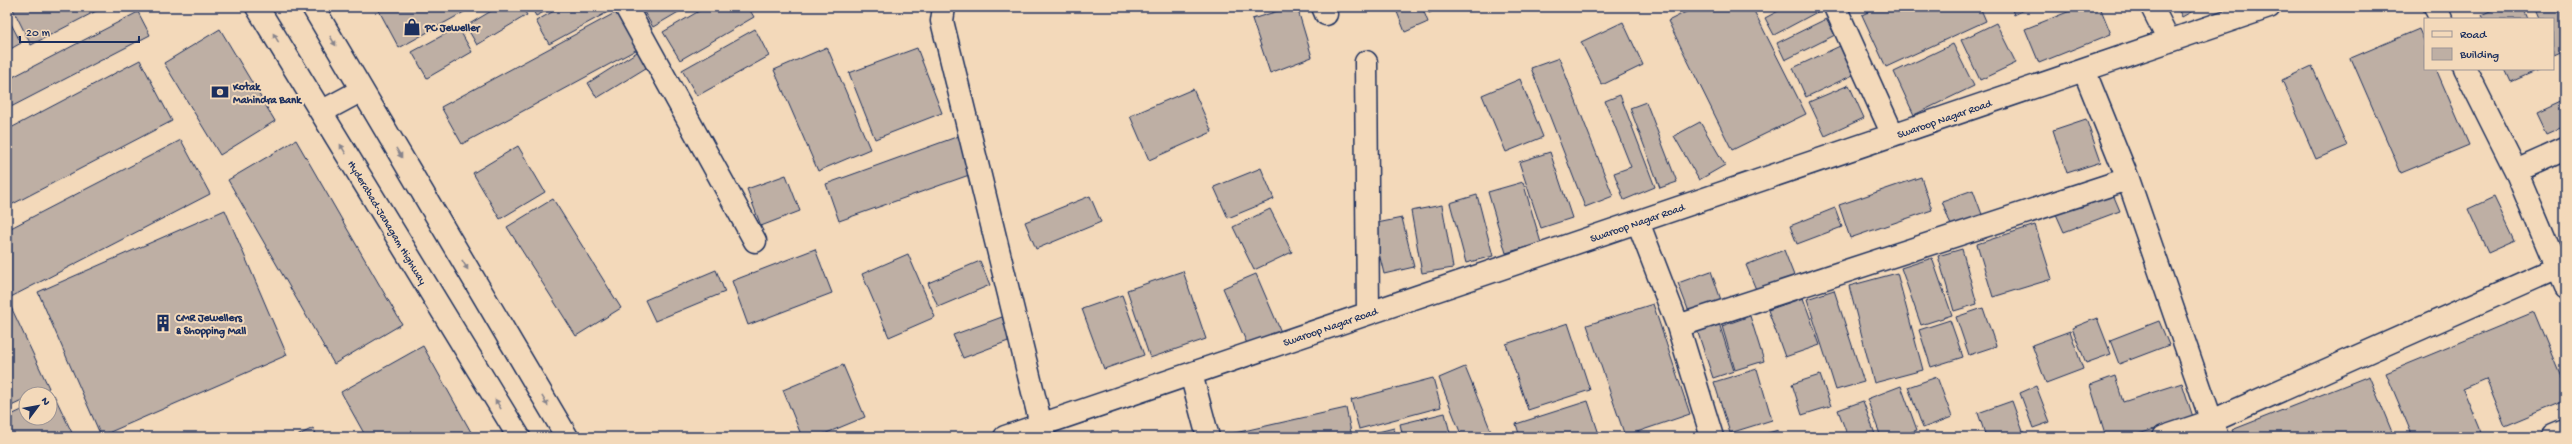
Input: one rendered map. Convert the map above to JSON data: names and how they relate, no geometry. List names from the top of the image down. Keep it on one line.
{"streets":{"main road":["Swaroop Nagar Road","Hyderabad-Janagam Highway"]},"places":{"shop":["PC Jeweller"],"bank":["Kotak Mahindra Bank"],"building":["CMR Jewellers & Shopping Mall"]},"legend":["Road","Building"],"scale_bar":"20 m","north":"top right"}
